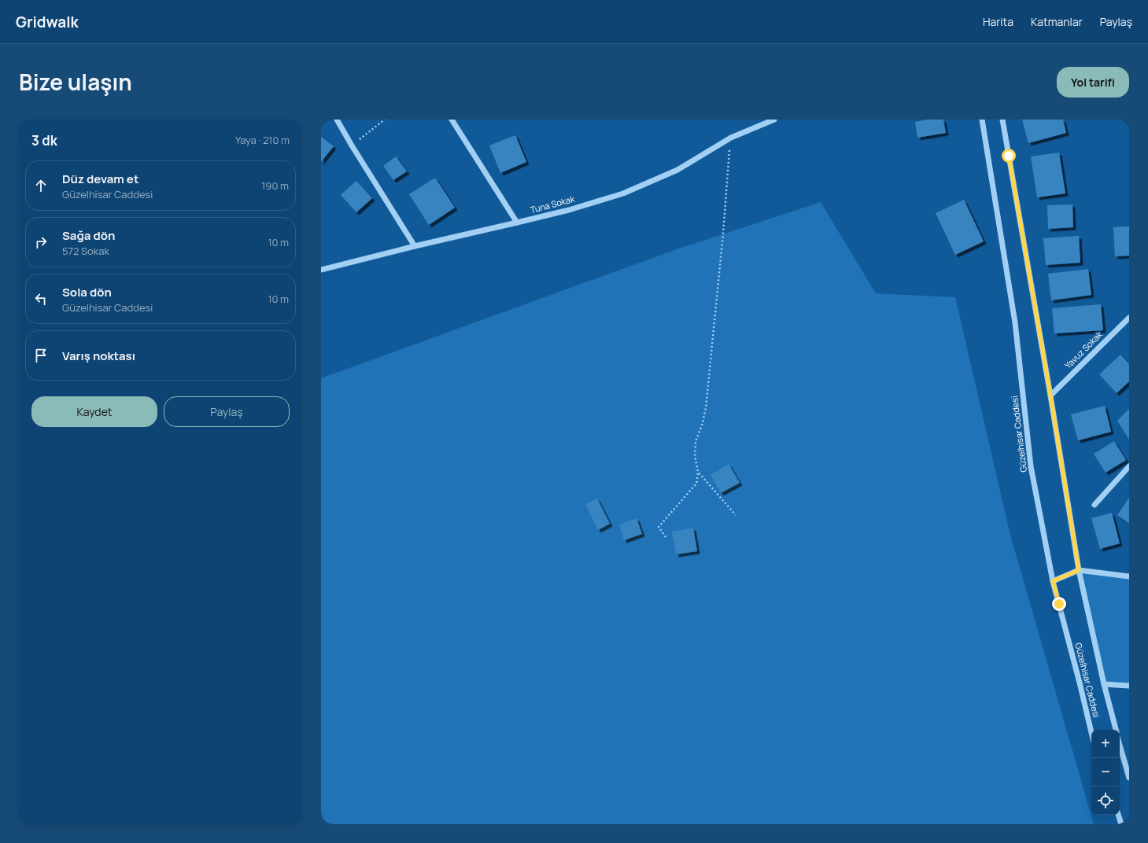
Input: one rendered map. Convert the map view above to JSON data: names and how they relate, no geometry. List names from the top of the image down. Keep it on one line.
{"streets":{"street":["Tuna Sokak","Yavuz Sokak","Güzelhisar Caddesi"]},"crossings":[["Yavuz Sokak","Güzelhisar Caddesi"]],"page":{"header":"Gridwalk","nav":["Harita","Katmanlar","Paylaş"],"title":"Bize ulaşın","buttons":["Yol tarifi",["Kaydet","Paylaş"]],"heading":["3 dk","Yaya · 210 m"],"list":[["Düz devam et","Güzelhisar Caddesi","190 m"],["Sağa dön","572 Sokak","10 m"],["Sola dön","Güzelhisar Caddesi","10 m"],"Varış noktası"],"map_buttons":["+","−"]}}
